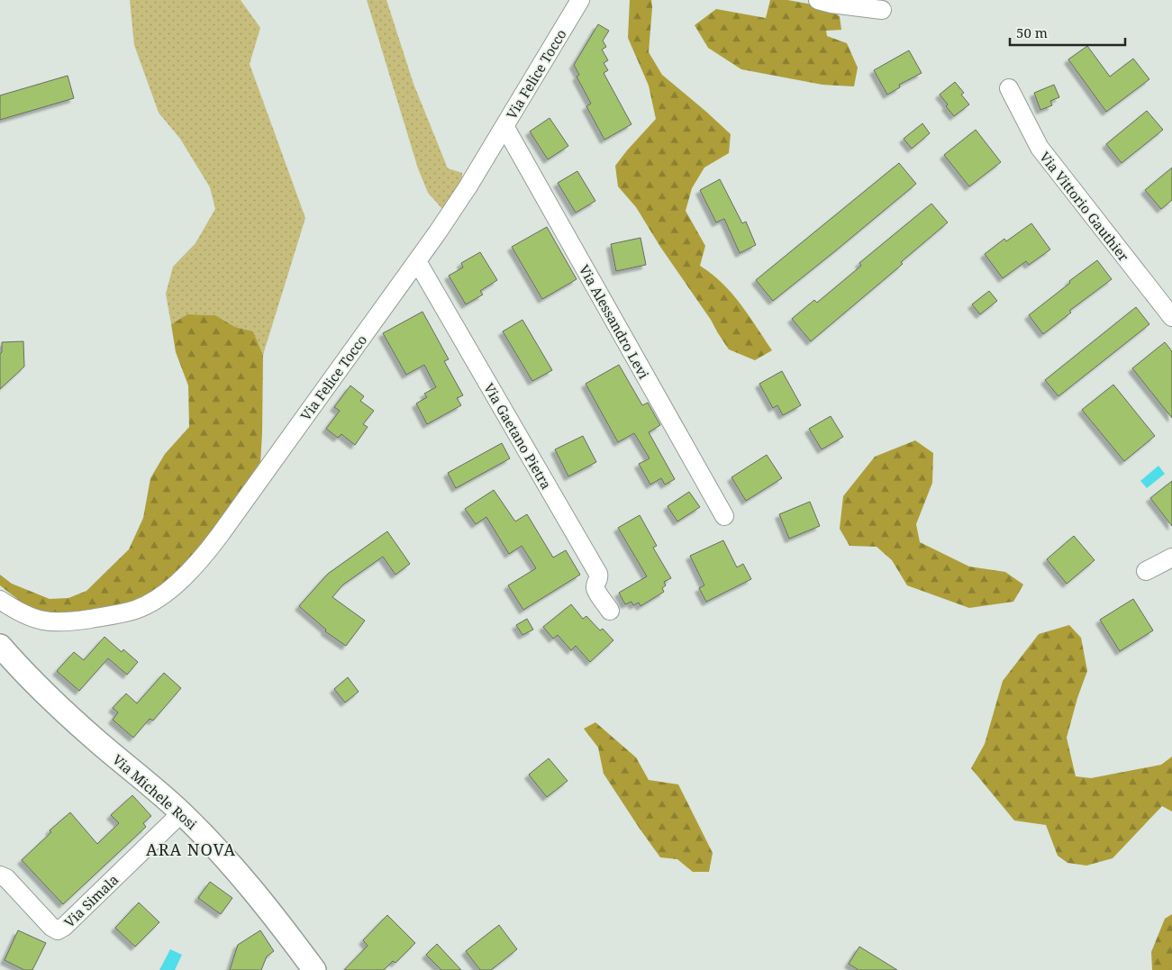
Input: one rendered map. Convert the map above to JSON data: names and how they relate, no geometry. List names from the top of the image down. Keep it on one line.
{"streets":{"street":["Via Felice Tocco","Via Vittorio Gauthier","Via Alessandro Levi","Via Gaetano Pietra","Via Michele Rosi","Via Simala"]},"crossings":[["Via Felice Tocco","Via Alessandro Levi"],["Via Felice Tocco","Via Gaetano Pietra"],["Via Michele Rosi","Via Simala"]],"districts":["ARA NOVA"],"scale_bar":"50 m"}
